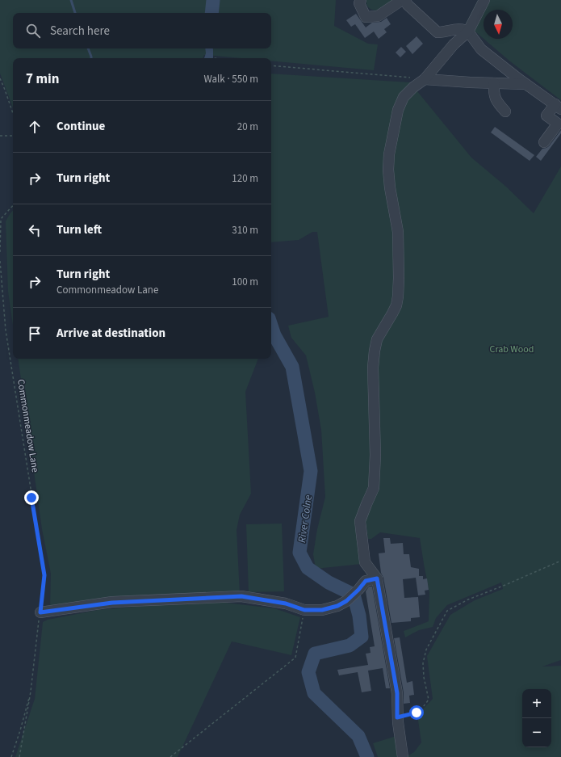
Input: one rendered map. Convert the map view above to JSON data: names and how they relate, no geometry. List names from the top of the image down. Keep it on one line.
{"streets":{"path":["Commonmeadow Lane"]},"water":["River Colne"],"parks":["Crab Wood"],"north":"bottom","page":{"search":"Search here","heading":["7 min","Walk · 550 m"],"list":[["Continue","20 m"],["Turn right","120 m"],["Turn left","310 m"],["Turn right","Commonmeadow Lane","100 m"],"Arrive at destination"],"map_buttons":["+","−"]}}
